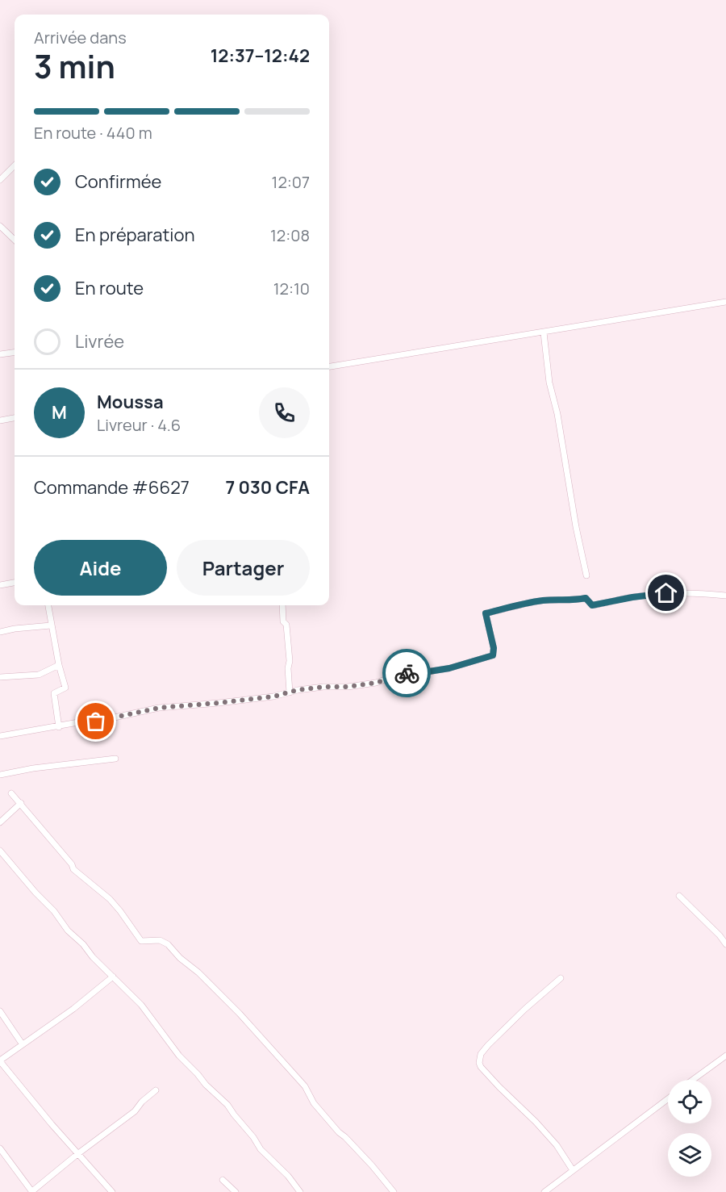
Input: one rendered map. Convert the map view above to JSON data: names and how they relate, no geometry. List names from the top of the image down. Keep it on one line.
{"page":{"heading":["3 min","Arrivée dans","12:37–12:42"],"panel":["Moussa","Livreur · 4.6","Commande #6627","7 030 CFA"],"bar":"En route · 440 m","list":[["Confirmée","12:07"],["En préparation","12:08"],["En route","12:10"],"Livrée"],"round":"M","buttons":["Aide","Partager"]}}
